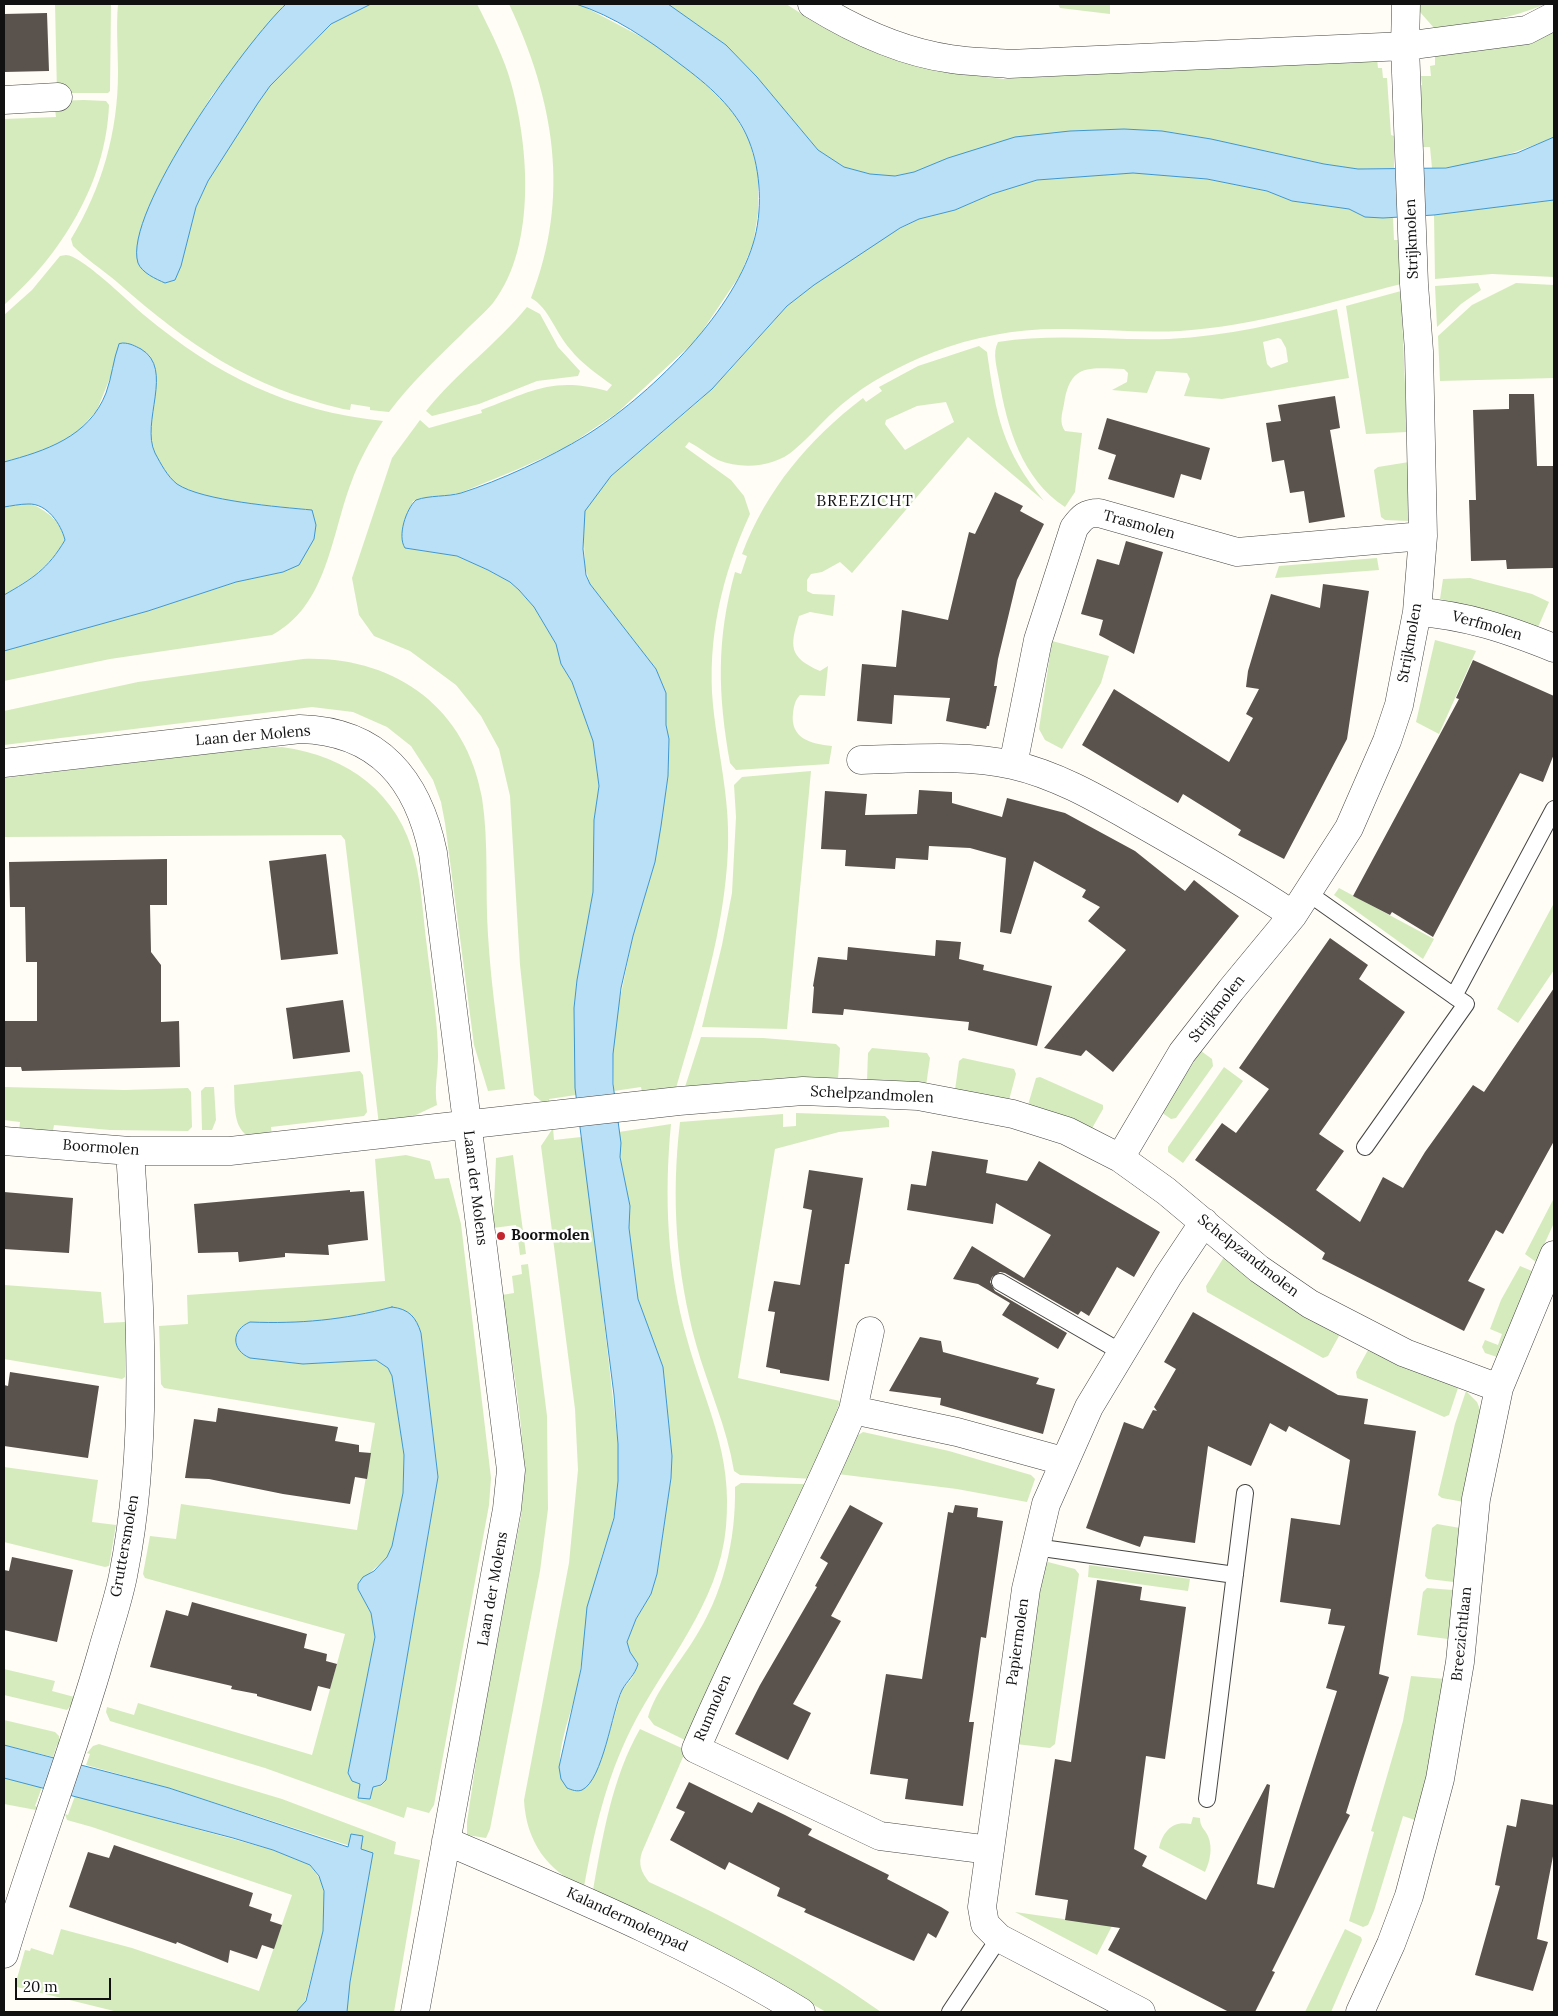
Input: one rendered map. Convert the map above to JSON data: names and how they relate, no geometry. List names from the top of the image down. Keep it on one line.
{"streets":{"street":["Strijkmolen","Trasmolen","Verfmolen","Laan der Molens","Schelpzandmolen","Boormolen","Gruttersmolen","Breezichtlaan","Papiermolen","Runmolen","Kalandermolenpad"]},"crossings":[["Strijkmolen","Trasmolen"],["Strijkmolen","Verfmolen"],["Strijkmolen","Schelpzandmolen"],["Laan der Molens","Schelpzandmolen"],["Laan der Molens","Boormolen"],["Laan der Molens","Kalandermolenpad"],["Schelpzandmolen","Boormolen"],["Schelpzandmolen","Breezichtlaan"],["Schelpzandmolen","Papiermolen"],["Boormolen","Gruttersmolen"],["Papiermolen","Runmolen"]],"districts":["BREEZICHT"],"places":["Boormolen"],"scale_bar":"20 m"}
